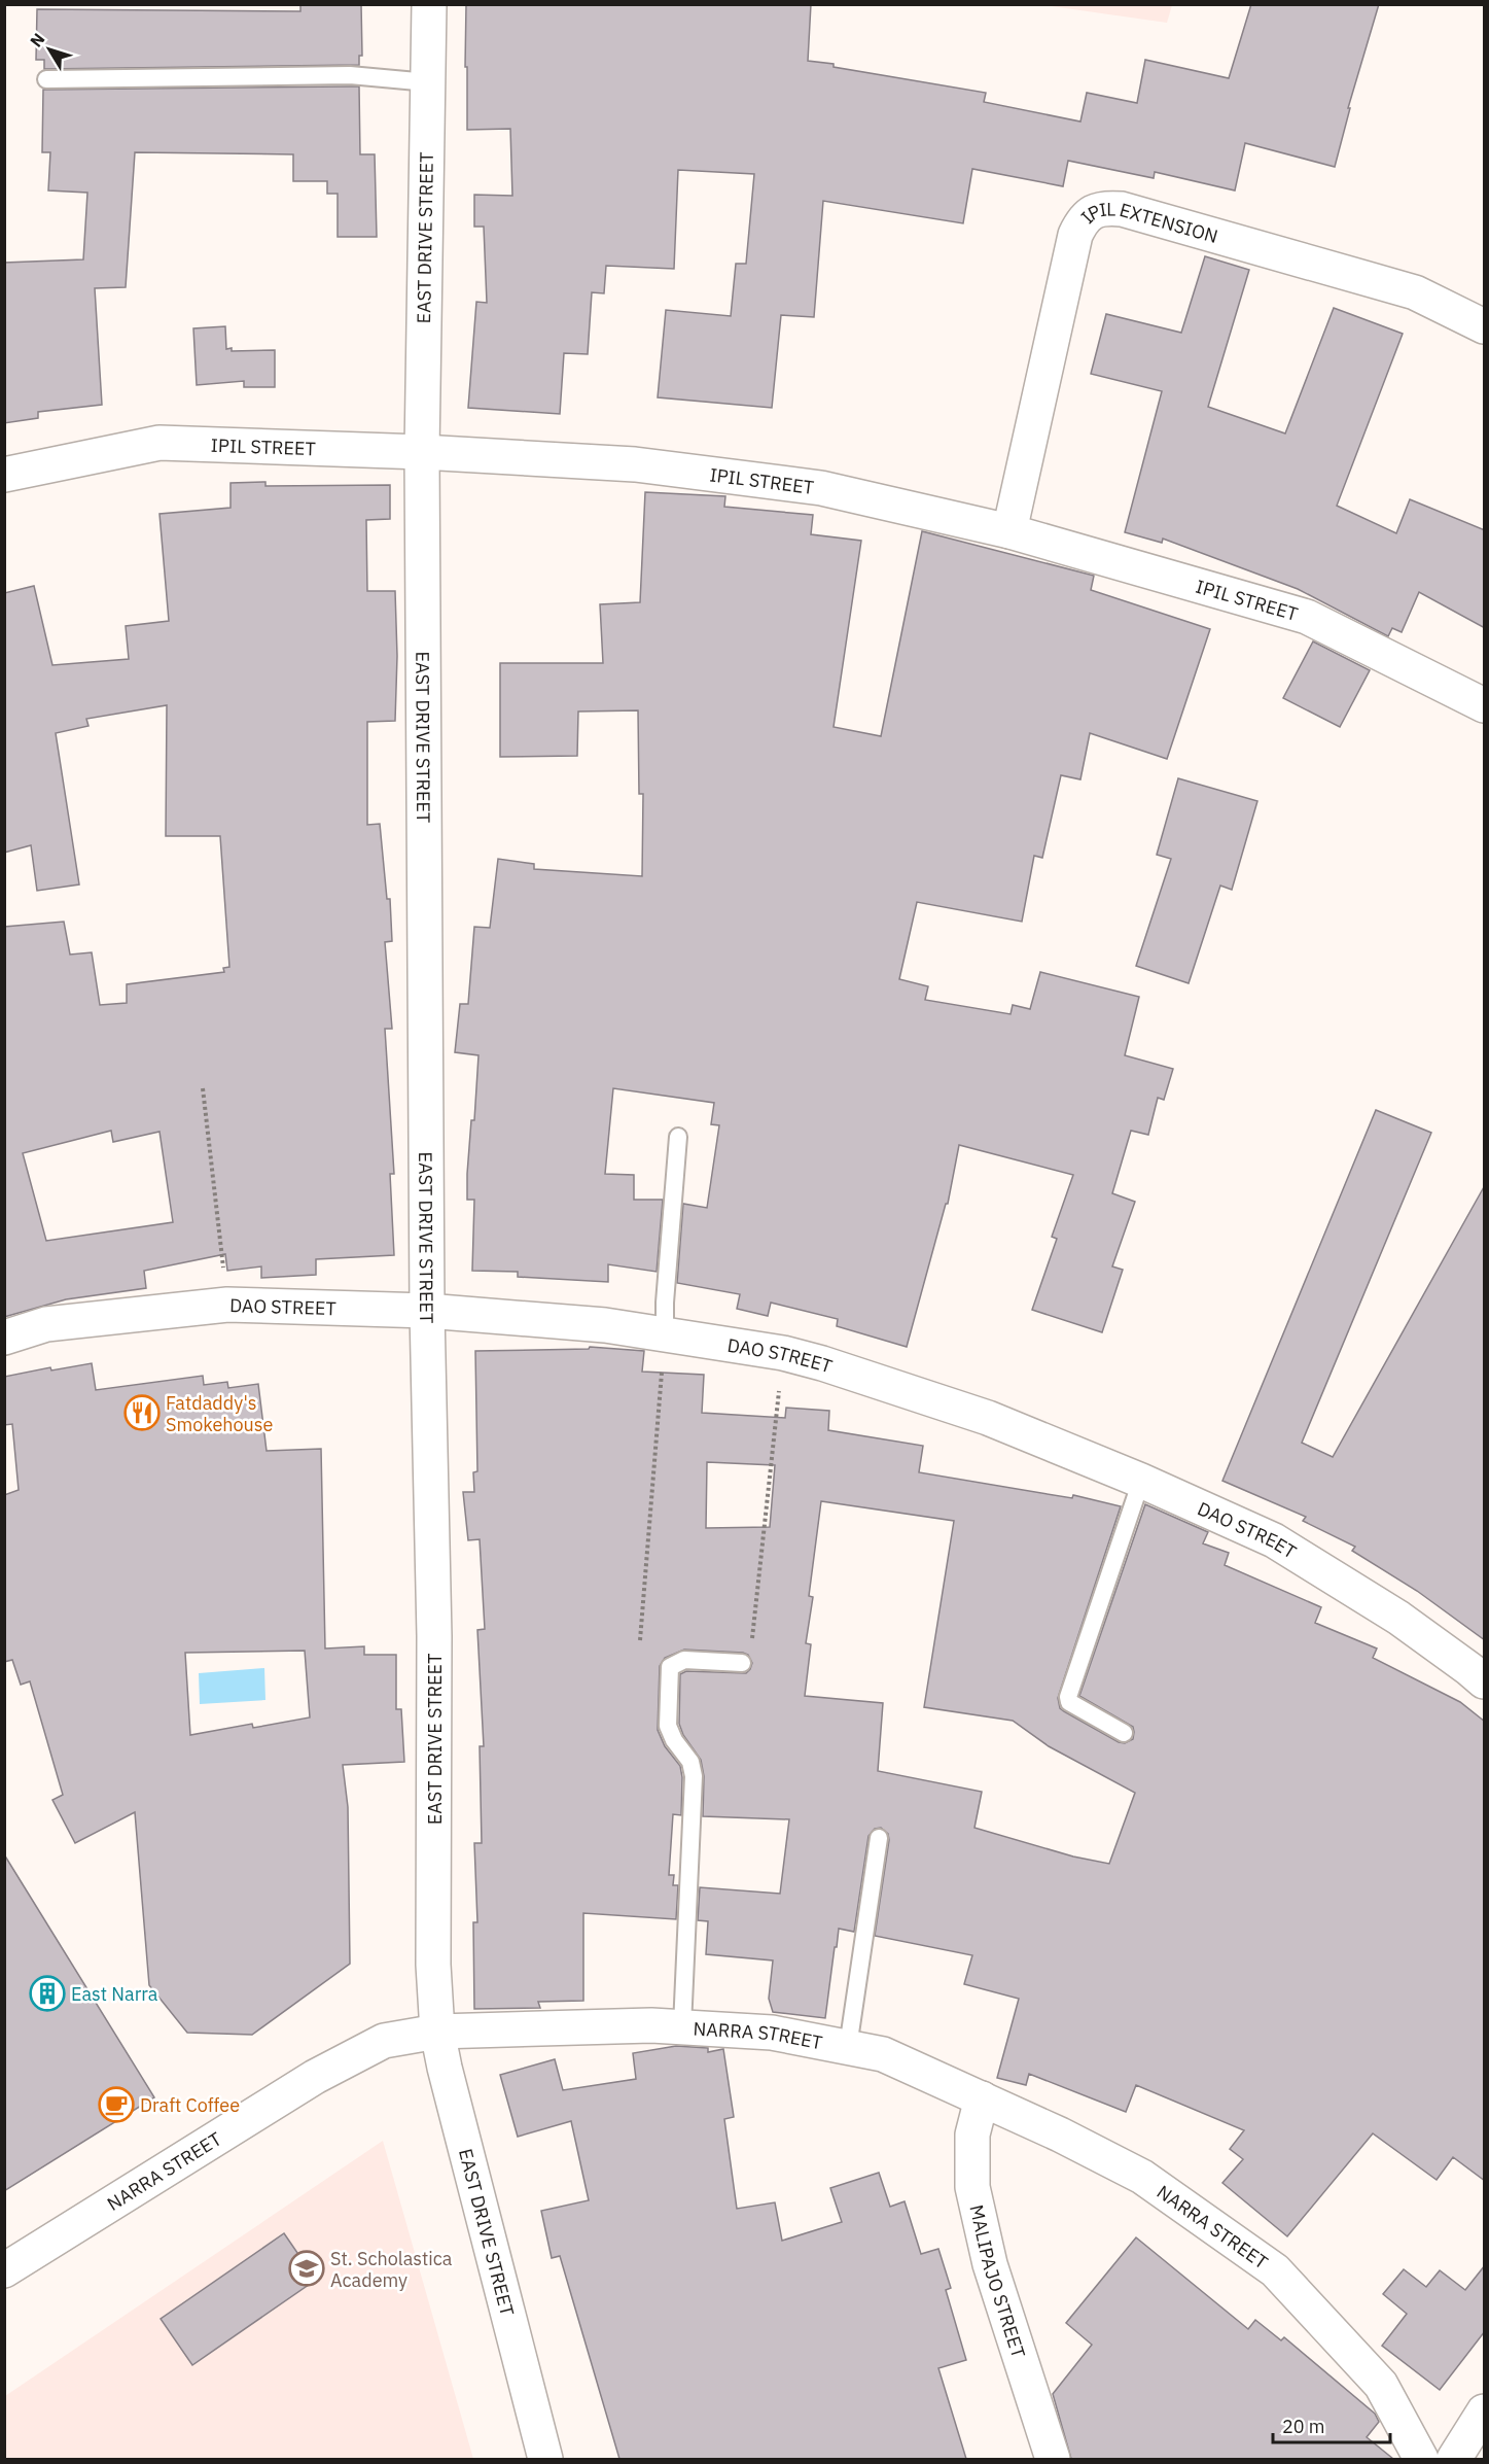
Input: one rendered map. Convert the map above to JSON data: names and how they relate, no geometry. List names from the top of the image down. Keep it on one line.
{"streets":{"street":["IPIL EXTENSION","EAST DRIVE STREET","IPIL STREET","DAO STREET","NARRA STREET","MALIPAJO STREET"]},"crossings":[["IPIL EXTENSION","IPIL STREET"],["EAST DRIVE STREET","IPIL STREET"],["EAST DRIVE STREET","DAO STREET"],["EAST DRIVE STREET","NARRA STREET"],["NARRA STREET","MALIPAJO STREET"]],"places":{"restaurant":["Fatdaddy's Smokehouse"],"building":["East Narra"],"cafe":["Draft Coffee"],"school or university":["St. Scholastica Academy"]},"scale_bar":"20 m","north":"top left"}
